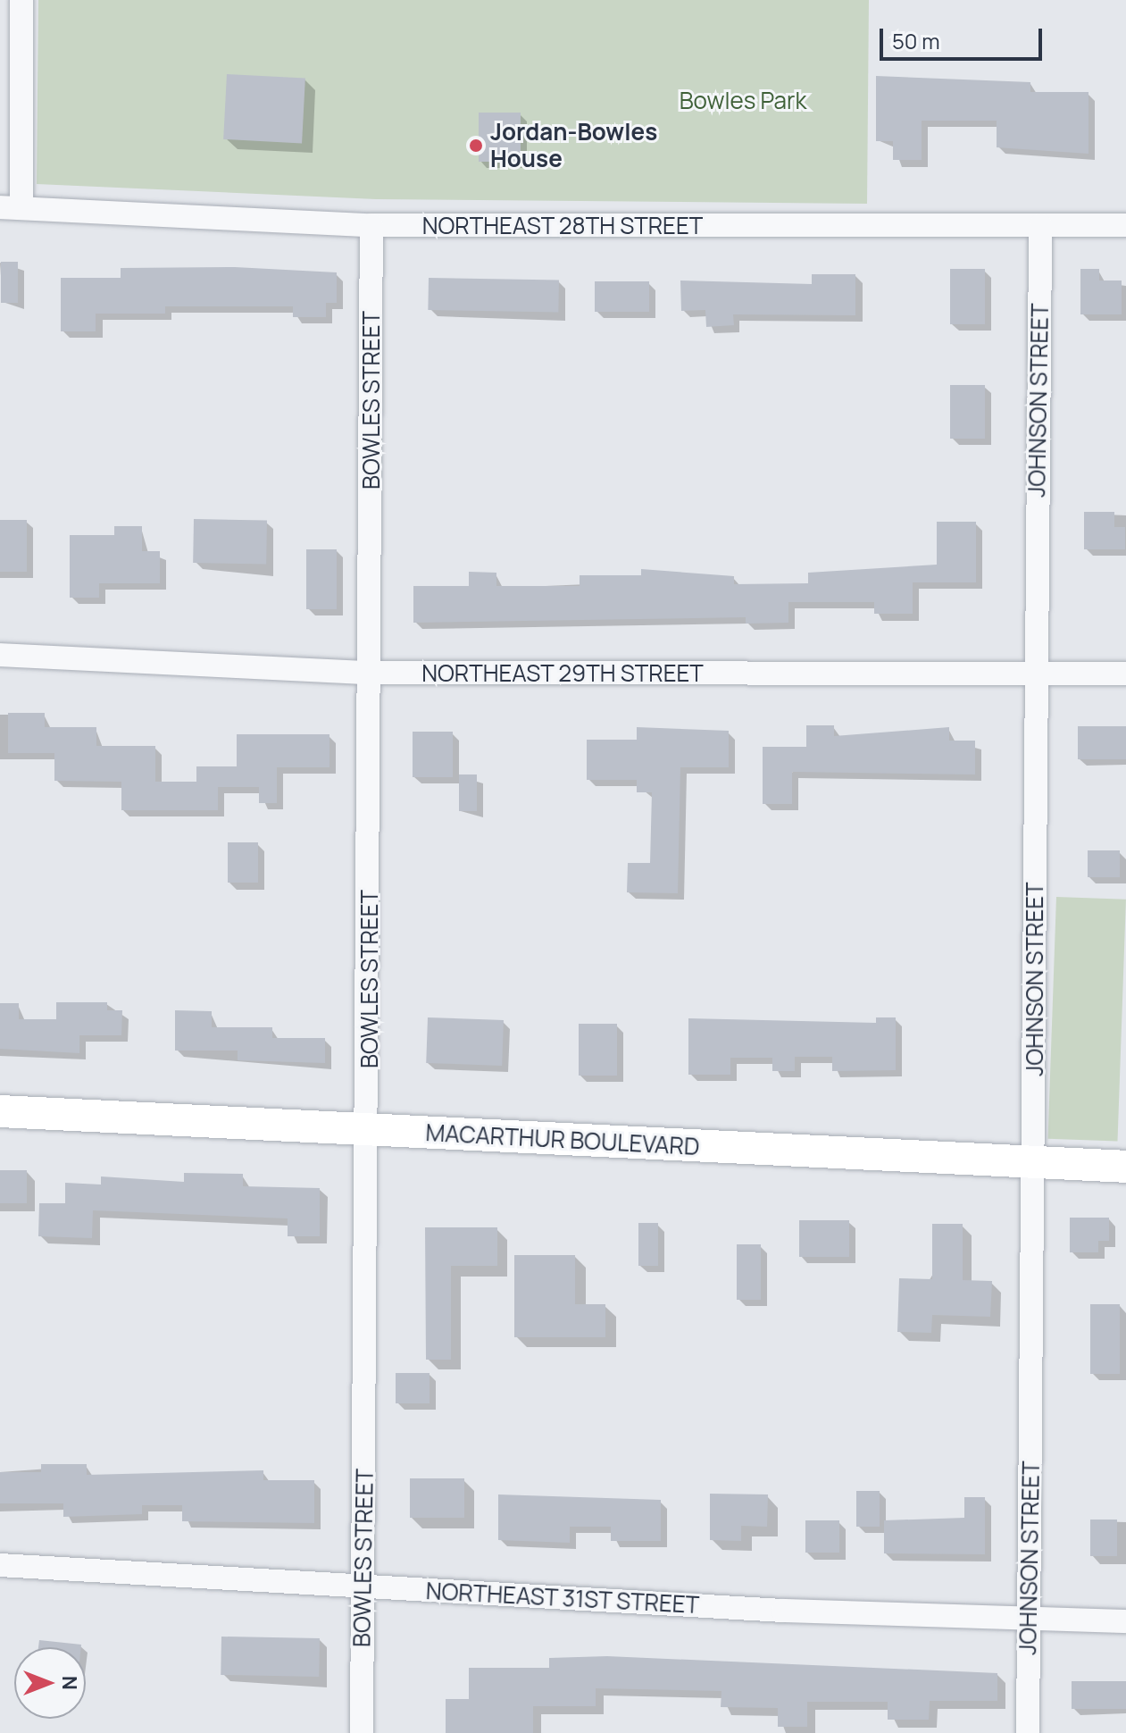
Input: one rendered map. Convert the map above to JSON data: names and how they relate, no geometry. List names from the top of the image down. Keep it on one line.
{"streets":{"main road":["MACARTHUR BOULEVARD"],"street":["NORTHEAST 28TH STREET","BOWLES STREET","JOHNSON STREET","NORTHEAST 29TH STREET","NORTHEAST 31ST STREET"]},"crossings":[["NORTHEAST 28TH STREET","BOWLES STREET"],["NORTHEAST 28TH STREET","JOHNSON STREET"],["BOWLES STREET","NORTHEAST 29TH STREET"],["BOWLES STREET","MACARTHUR BOULEVARD"],["BOWLES STREET","NORTHEAST 31ST STREET"],["JOHNSON STREET","NORTHEAST 29TH STREET"],["JOHNSON STREET","MACARTHUR BOULEVARD"],["JOHNSON STREET","NORTHEAST 31ST STREET"]],"parks":["Bowles Park"],"places":["Jordan-Bowles House"],"scale_bar":"50 m","north":"right"}
